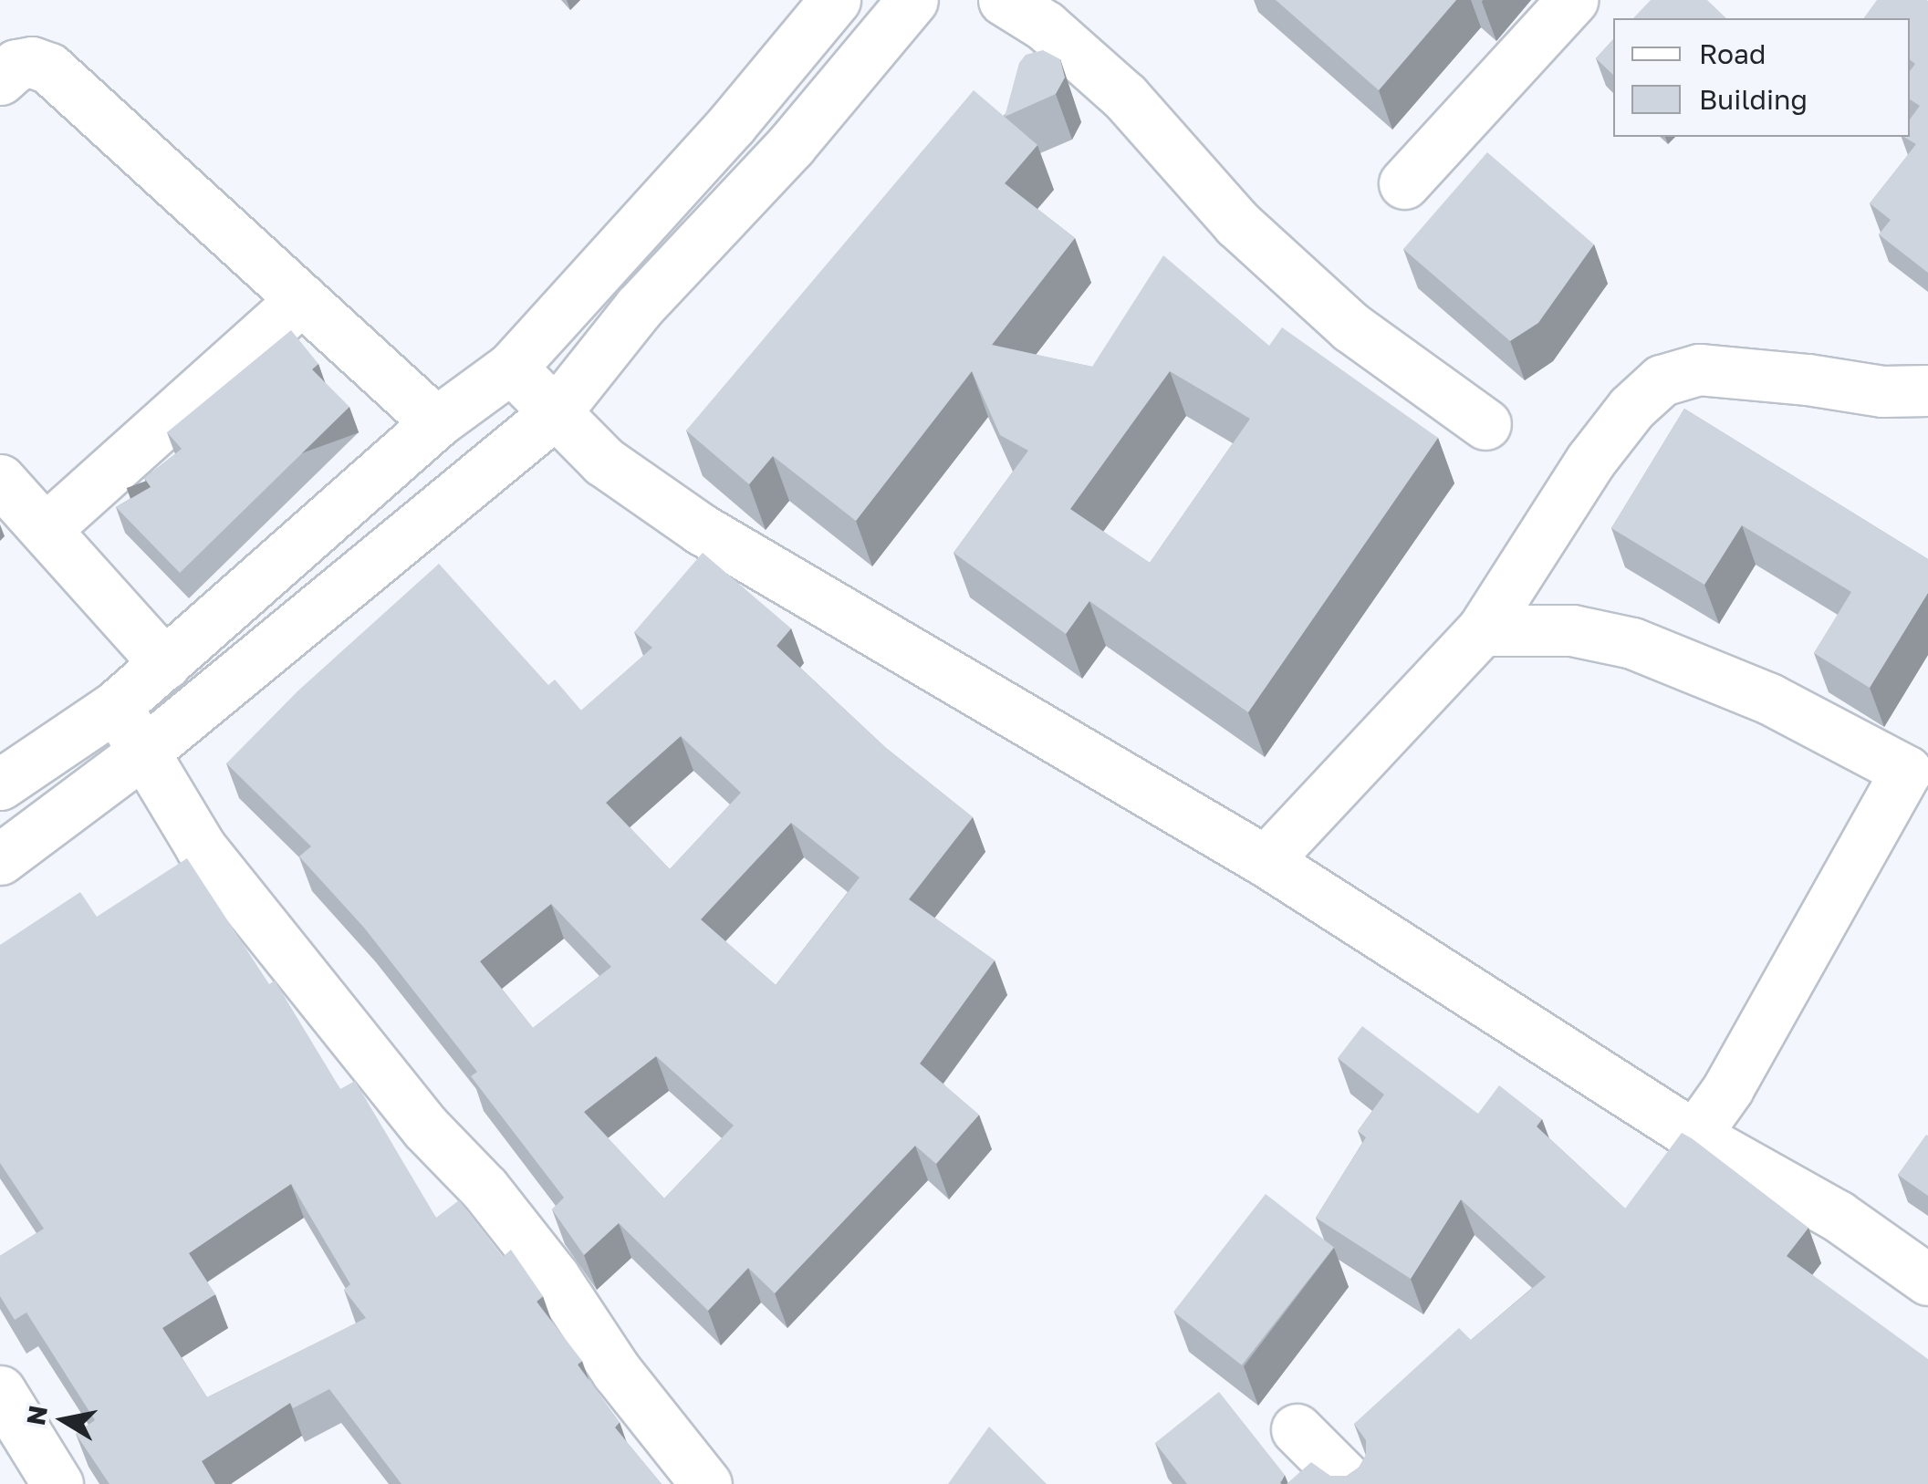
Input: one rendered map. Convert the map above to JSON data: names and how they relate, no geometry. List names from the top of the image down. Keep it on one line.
{"legend":["Road","Building"],"north":"left"}
